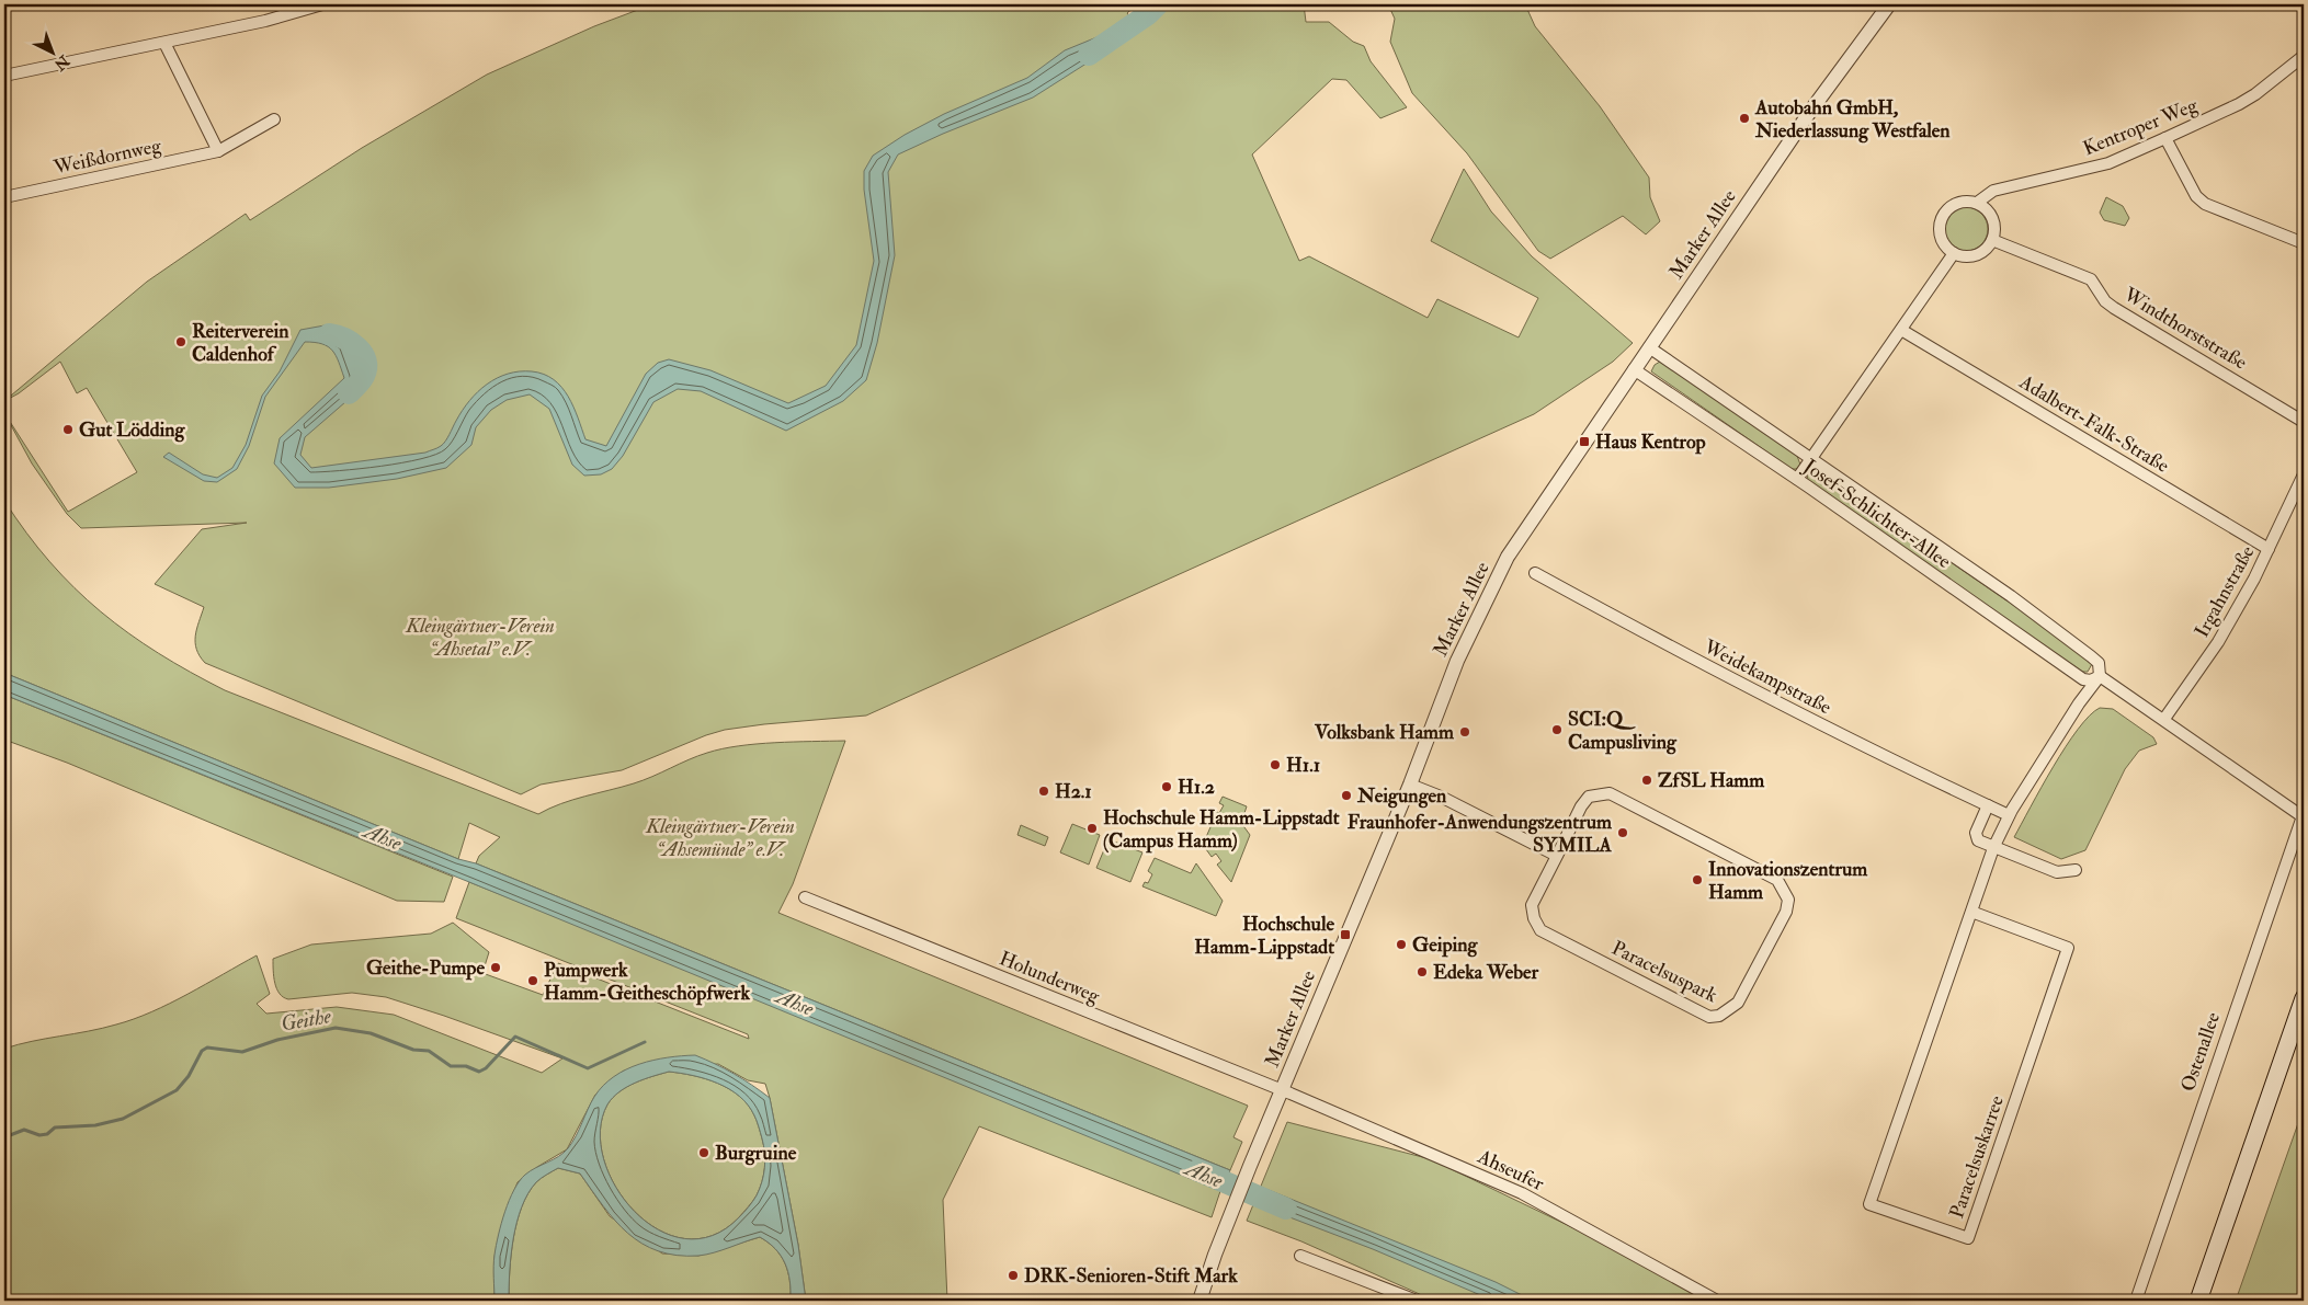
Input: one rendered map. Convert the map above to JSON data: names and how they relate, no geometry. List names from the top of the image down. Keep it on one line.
{"streets":{"street":["Kentroper Weg","Weißdornweg","Marker Allee","Windthorststraße","Adalbert-Falk-Straße","Josef-Schlichter-Allee","Irgahnstraße","Weidekampstraße","Paracelsuspark","Holunderweg","Ostenallee","Paracelsuskarree","Ahseufer"]},"crossings":[["Kentroper Weg","Windthorststraße"],["Marker Allee","Josef-Schlichter-Allee"],["Marker Allee","Holunderweg"],["Marker Allee","Ahseufer"],["Adalbert-Falk-Straße","Irgahnstraße"],["Josef-Schlichter-Allee","Irgahnstraße"],["Josef-Schlichter-Allee","Ostenallee"],["Josef-Schlichter-Allee","Paracelsuskarree"],["Weidekampstraße","Paracelsuskarree"],["Holunderweg","Ahseufer"]],"water":["Ahse","Geithe"],"parks":["Kleingärtner-Verein “Ahsetal” e.V.","Kleingärtner-Verein “Ahsemünde” e.V."],"places":{"other":["Autobahn GmbH, Niederlassung Westfalen","Reiterverein Caldenhof","Gut Lödding","SCI:Q Campusliving","Volksbank Hamm","H1.1","ZfSL Hamm","H1.2","H2.1","Neigungen","Hochschule Hamm-Lippstadt (Campus Hamm)","Fraunhofer-Anwendungszentrum SYMILA","Innovationszentrum Hamm","Geiping","Geithe-Pumpe","Edeka Weber","Pumpwerk Hamm-Geitheschöpfwerk","Burgruine","DRK-Senioren-Stift Mark"],"transit":["Haus Kentrop","Hochschule Hamm-Lippstadt"]},"north":"bottom right"}
